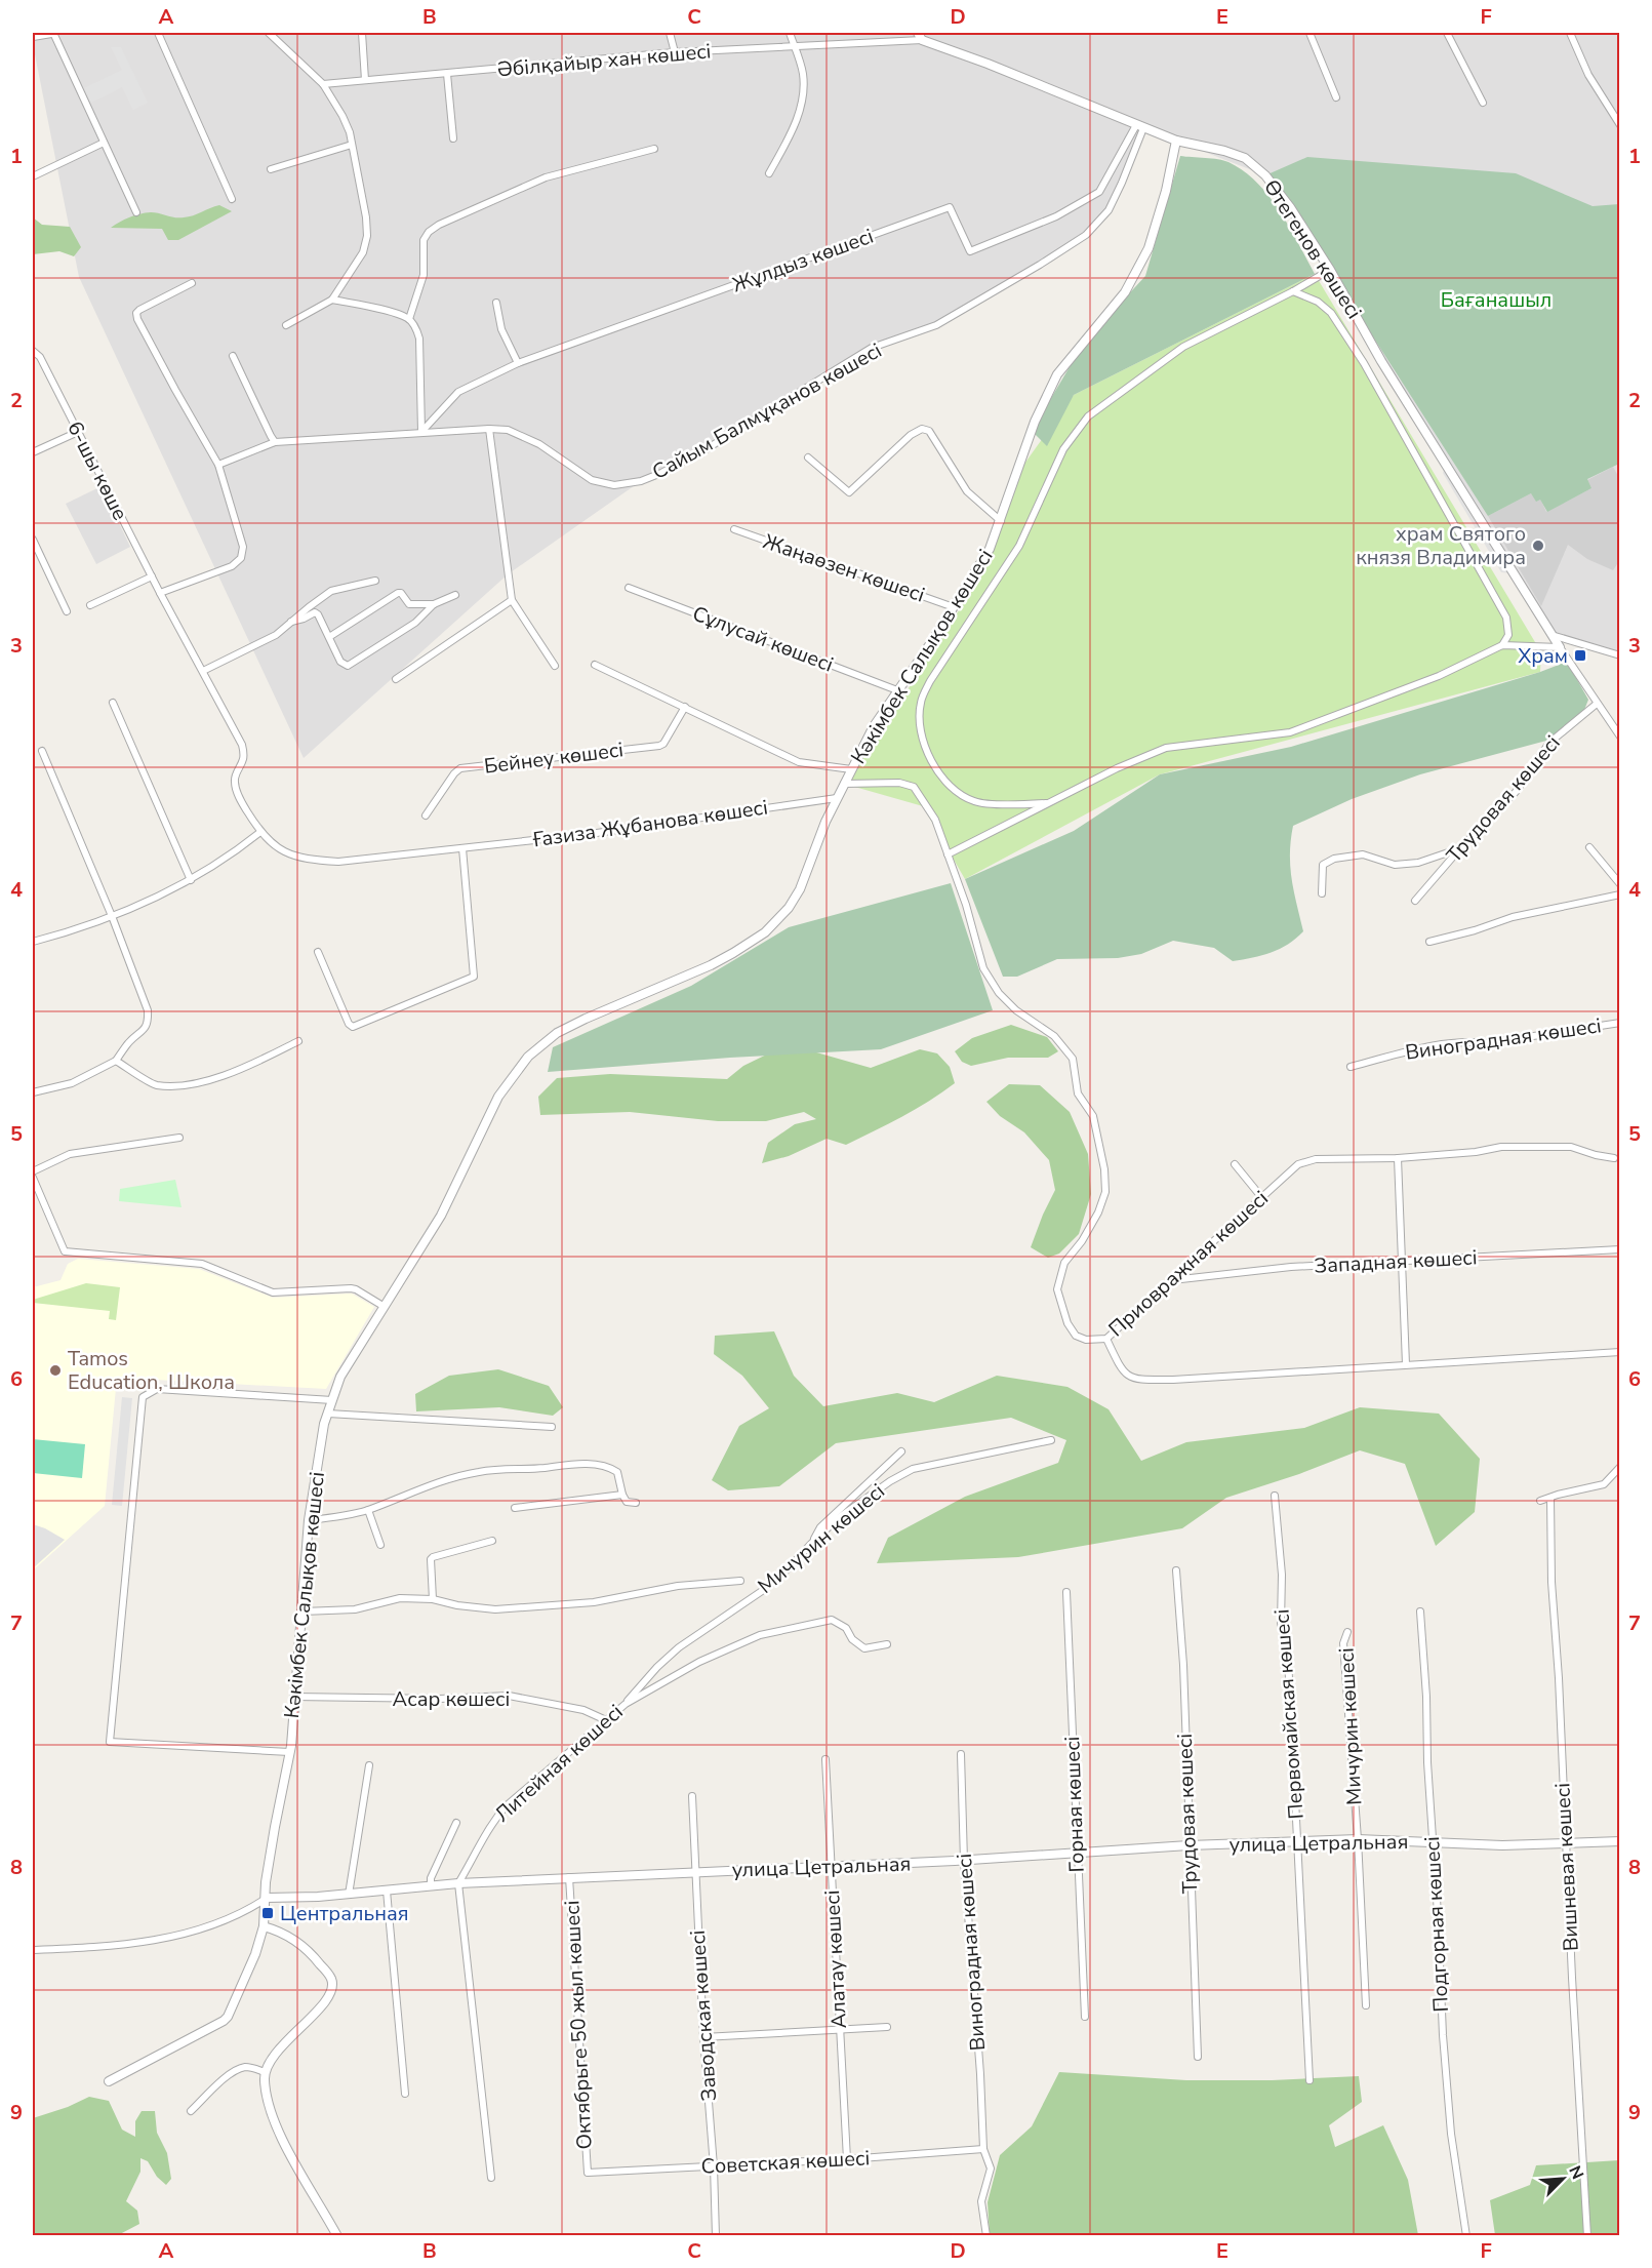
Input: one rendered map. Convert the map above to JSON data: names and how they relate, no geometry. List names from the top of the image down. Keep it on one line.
{"streets":{"street":["Әбілқайыр хан көшесі","Өтегенов көшесі","Жұлдыз көшесі","Сайым Балмұқанов көшесі","6-шы көше","Жаңаөзен көшесі","Сұлусай көшесі","Кәкімбек Салықов көшесі","Бейнеу көшесі","Трудовая көшесі","Ғазиза Жұбанова көшесі","Виноградная көшесі","Западная көшесі","Приовражная көшесі","Мичурин көшесі","Асар көшесі","Первомайская көшесі","Литейная көшесі","Горная көшесі","улица Цетральная","Вишневая көшесі","Подгорная көшесі","Алатау көшесі","Заводская көшесі","Октябрьге 50 жыл көшесі","Советская көшесі"]},"crossings":[["Әбілқайыр хан көшесі","Өтегенов көшесі"],["Өтегенов көшесі","Жұлдыз көшесі"],["Өтегенов көшесі","Сайым Балмұқанов көшесі"],["Өтегенов көшесі","Кәкімбек Салықов көшесі"],["Жұлдыз көшесі","Сайым Балмұқанов көшесі"],["6-шы көше","Ғазиза Жұбанова көшесі"],["Жаңаөзен көшесі","Кәкімбек Салықов көшесі"],["Сұлусай көшесі","Кәкімбек Салықов көшесі"],["Кәкімбек Салықов көшесі","Ғазиза Жұбанова көшесі"],["Кәкімбек Салықов көшесі","Приовражная көшесі"],["Кәкімбек Салықов көшесі","Асар көшесі"],["Кәкімбек Салықов көшесі","улица Цетральная"],["Трудовая көшесі","улица Цетральная"],["Виноградная көшесі","улица Цетральная"],["Виноградная көшесі","Советская көшесі"],["Западная көшесі","Приовражная көшесі"],["Мичурин көшесі","Литейная көшесі"],["Мичурин көшесі","улица Цетральная"],["Асар көшесі","Литейная көшесі"],["Первомайская көшесі","улица Цетральная"],["Литейная көшесі","улица Цетральная"],["Горная көшесі","улица Цетральная"],["улица Цетральная","Вишневая көшесі"],["улица Цетральная","Подгорная көшесі"],["улица Цетральная","Алатау көшесі"],["улица Цетральная","Заводская көшесі"],["улица Цетральная","Октябрьге 50 жыл көшесі"],["Алатау көшесі","Советская көшесі"],["Заводская көшесі","Советская көшесі"],["Октябрьге 50 жыл көшесі","Советская көшесі"]],"parks":["Бағанашыл"],"places":{"other":["храм Святого князя Владимира","Tamos Education, Школа"],"transit":["Храм","Центральная"]},"north":"top right","grid":{"columns":["A","B","C","D","E","F"],"rows":["1","2","3","4","5","6","7","8","9"]}}
